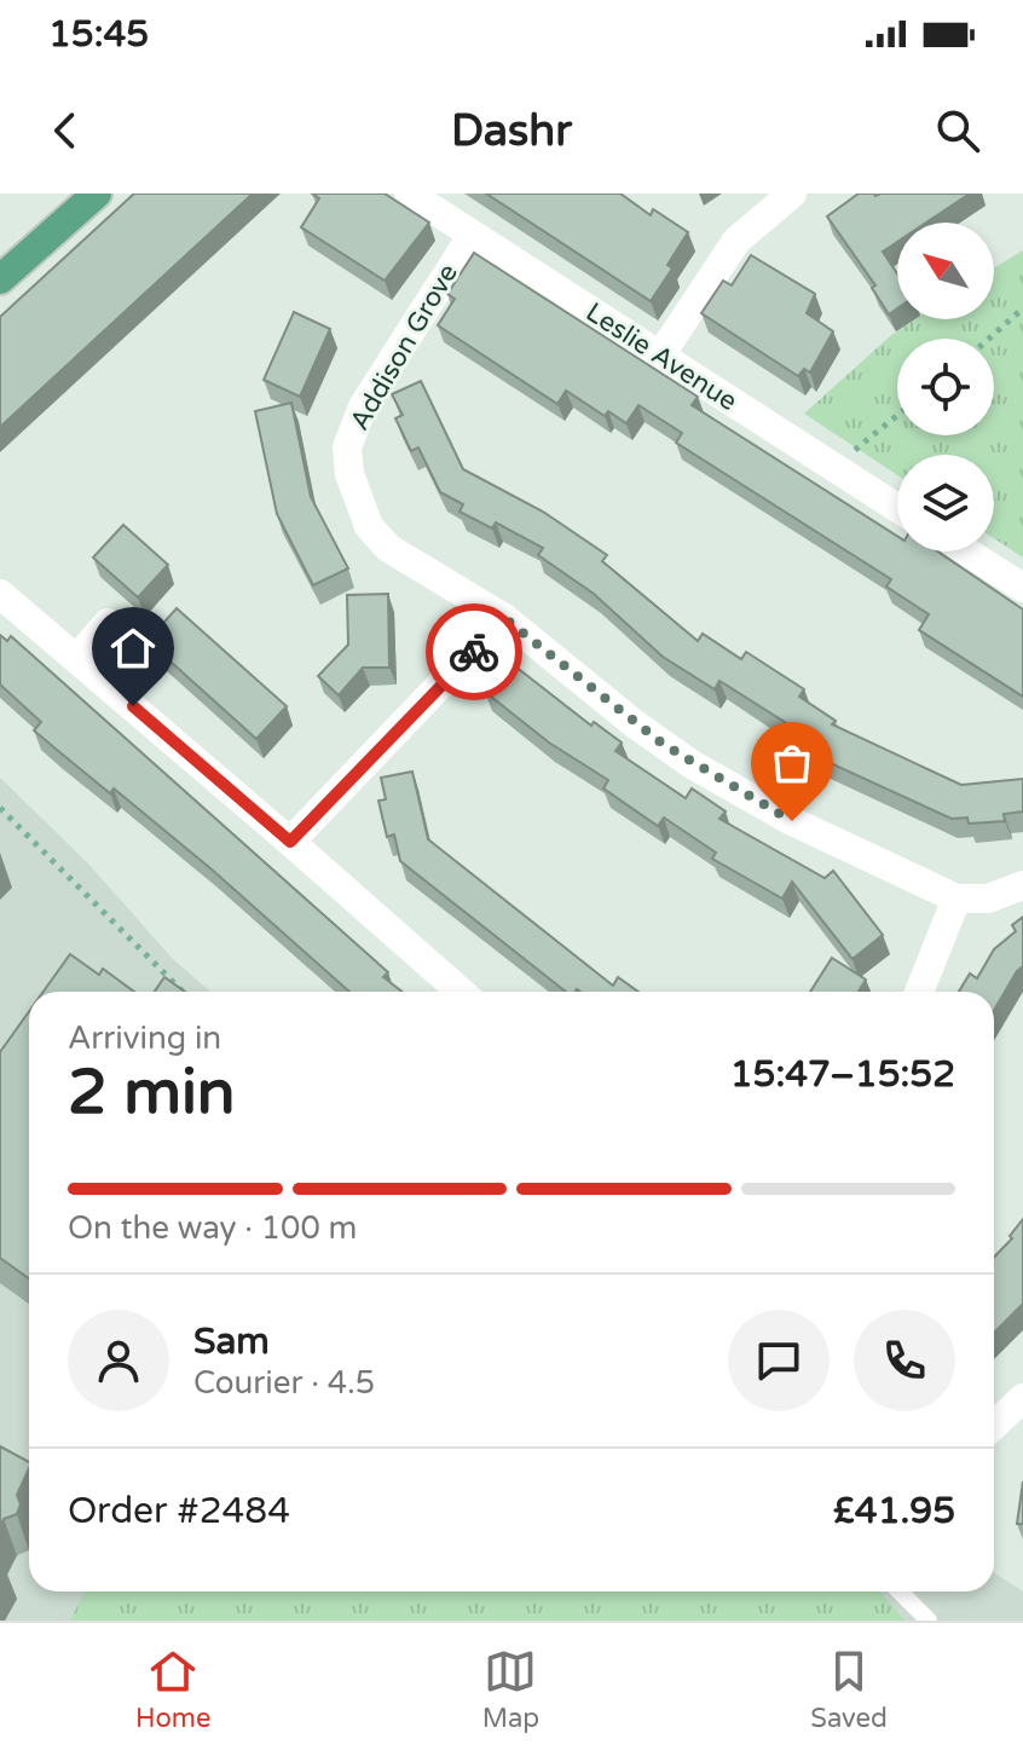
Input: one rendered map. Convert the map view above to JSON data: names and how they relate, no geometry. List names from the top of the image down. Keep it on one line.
{"streets":{"street":["Addison Grove","Leslie Avenue"]},"crossings":[["Addison Grove","Leslie Avenue"]],"north":"top left","page":{"status":"15:45","header":"Dashr","heading":["2 min","Arriving in","15:47–15:52"],"panel":["Sam","Courier · 4.5","Order #2484","£41.95"],"bar":"On the way · 100 m","tabs":["Home","Map","Saved"]}}
